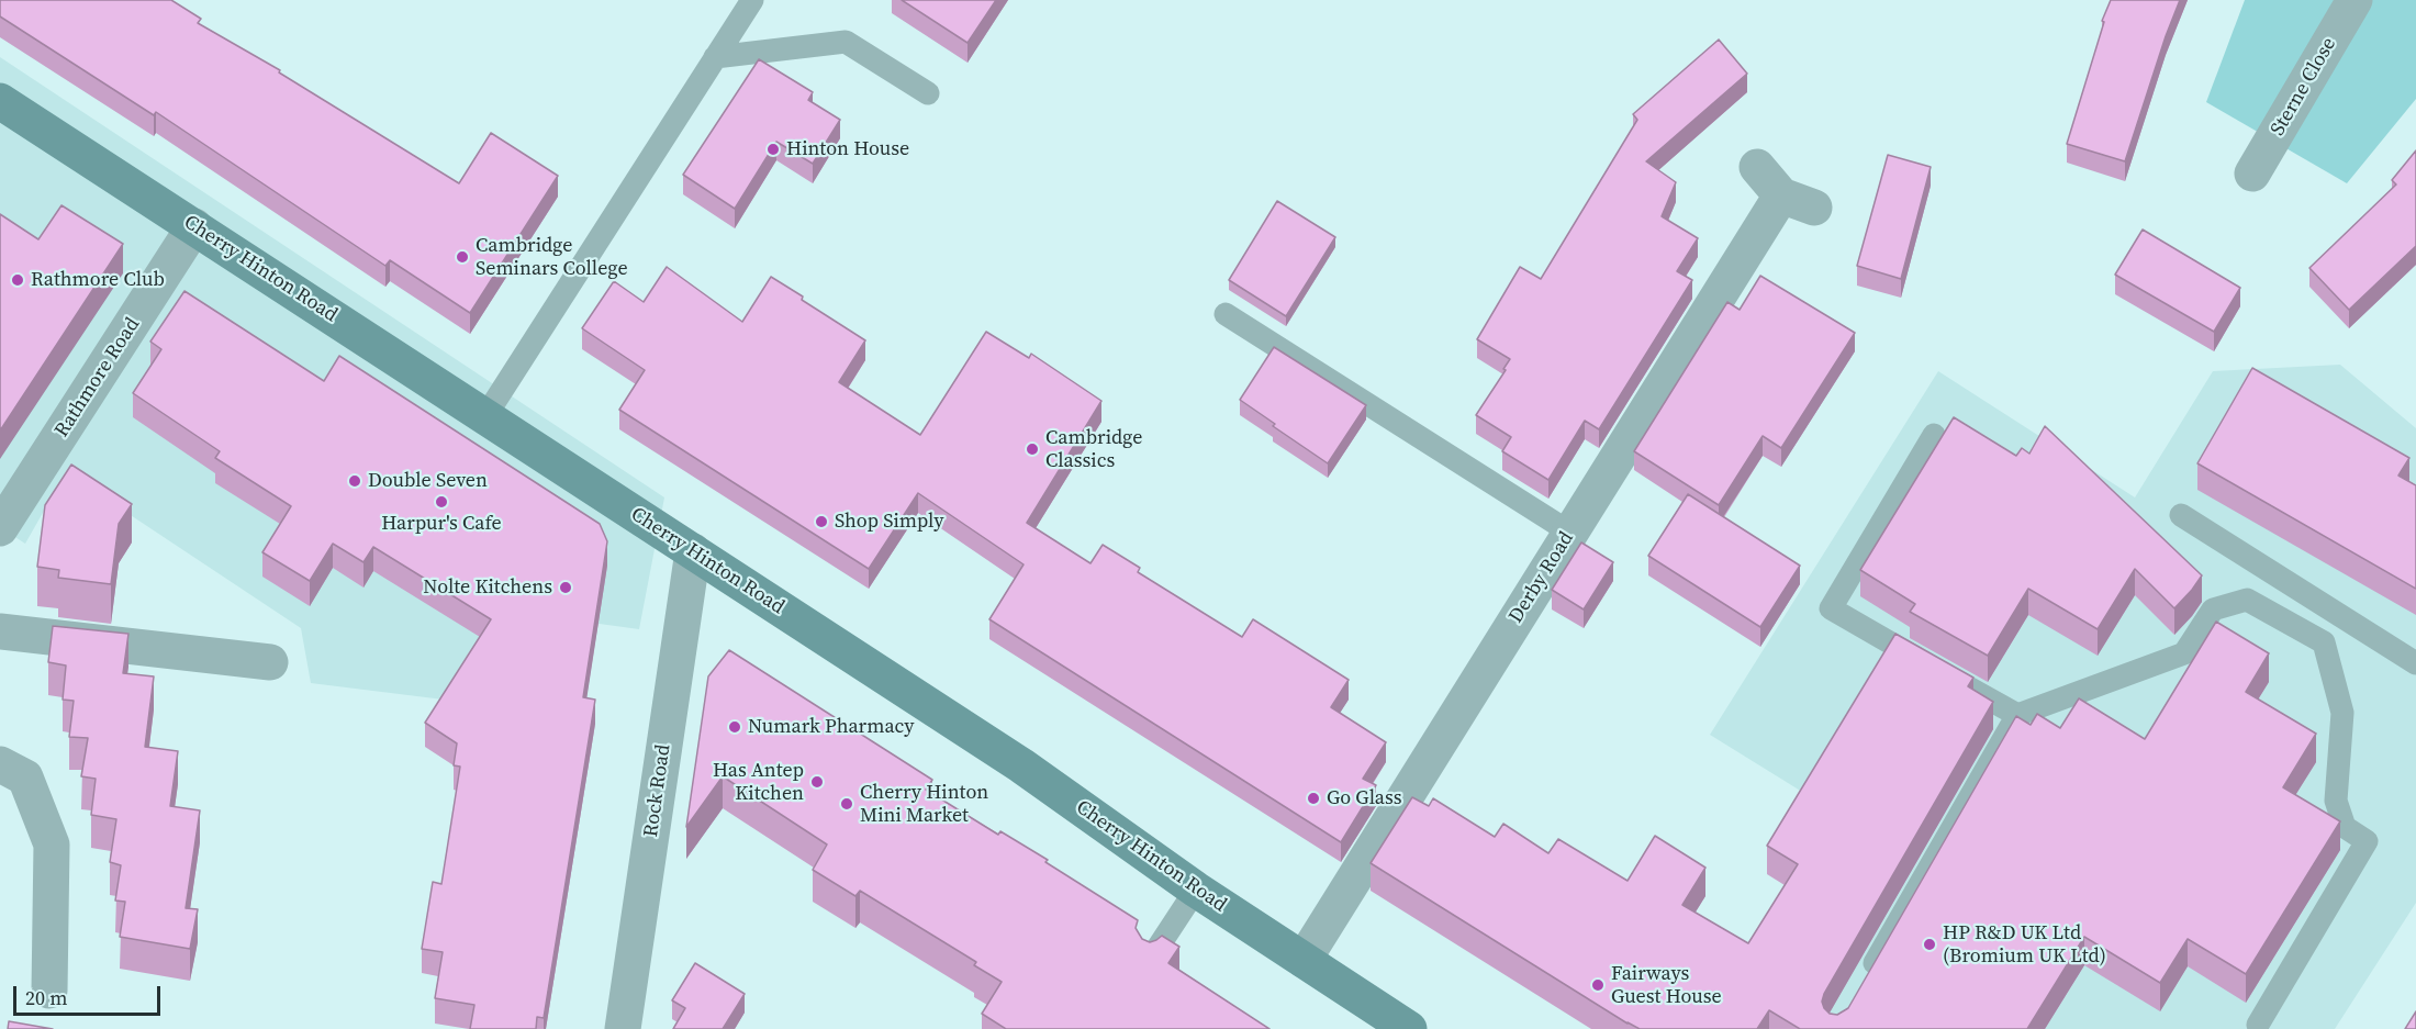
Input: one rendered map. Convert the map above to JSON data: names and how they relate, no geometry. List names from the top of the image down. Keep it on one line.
{"streets":{"street":["Sterne Close","Cherry Hinton Road","Rathmore Road","Derby Road","Rock Road"]},"crossings":[["Cherry Hinton Road","Rathmore Road"],["Cherry Hinton Road","Derby Road"],["Cherry Hinton Road","Rock Road"]],"places":["Hinton House","Cambridge Seminars College","Rathmore Club","Cambridge Classics","Double Seven","Harpur's Cafe","Shop Simply","Nolte Kitchens","Numark Pharmacy","Has Antep Kitchen","Go Glass","Cherry Hinton Mini Market","HP R&D UK Ltd (Bromium UK Ltd)","Fairways Guest House"],"scale_bar":"20 m"}
